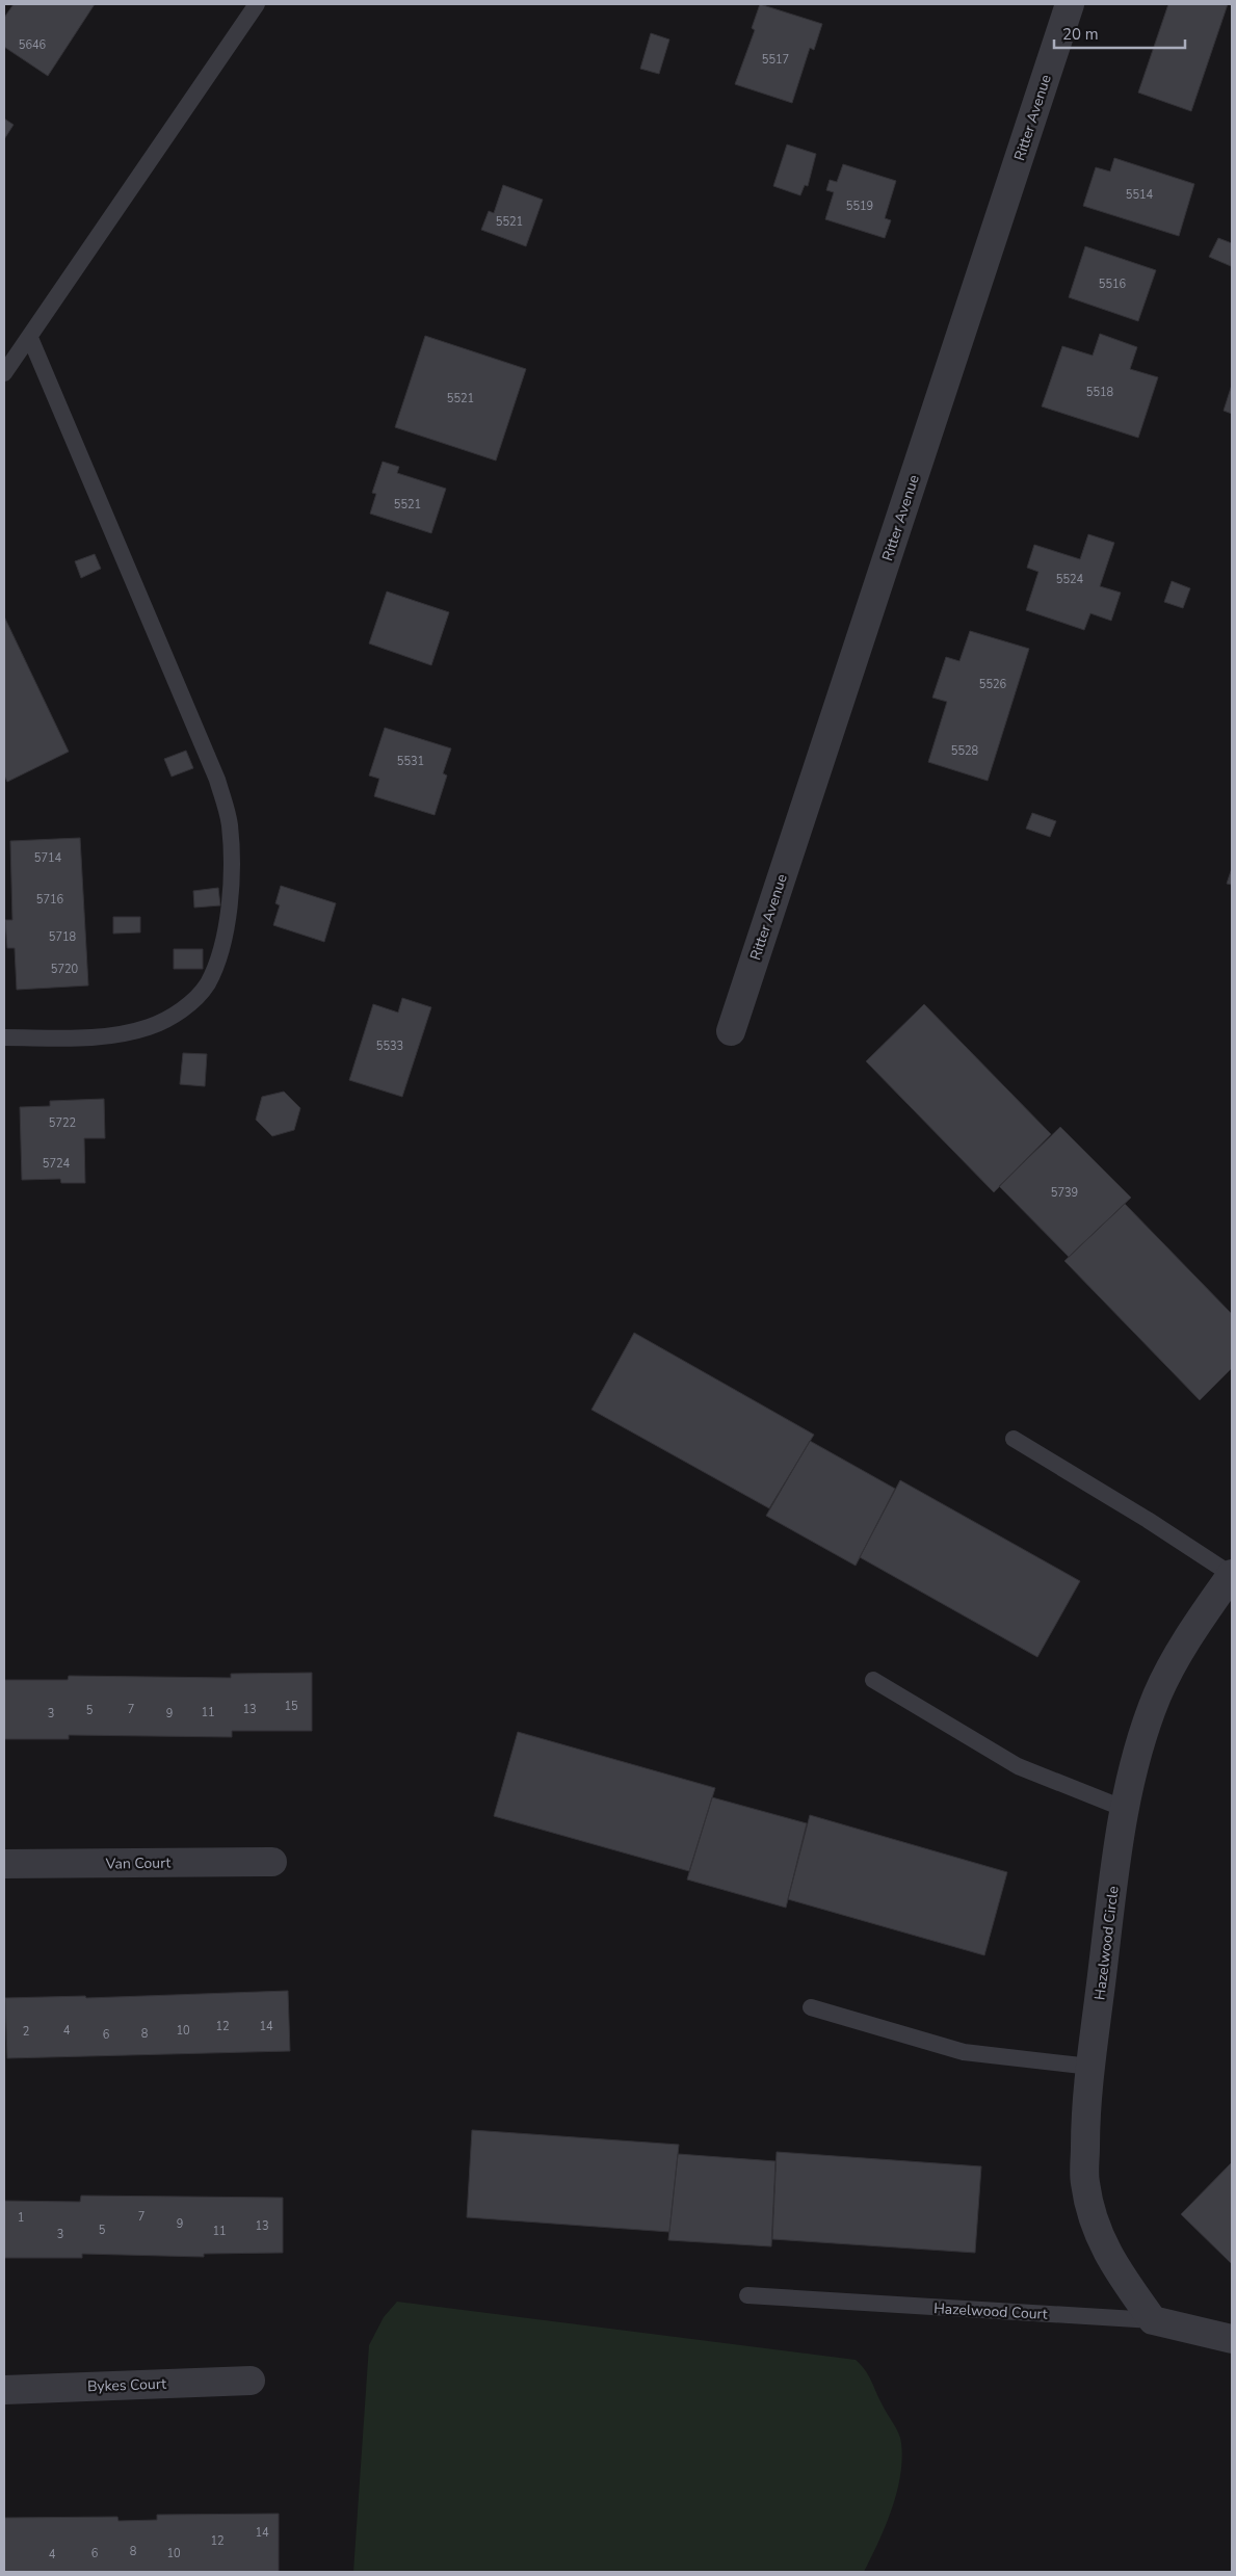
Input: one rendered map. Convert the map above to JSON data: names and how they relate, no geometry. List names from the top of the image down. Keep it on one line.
{"streets":{"street":["Ritter Avenue","Van Court","Hazelwood Circle","Hazelwood Court","Bykes Court"]},"crossings":[["Hazelwood Circle","Hazelwood Court"]],"house_numbers":["5646","5517","5514","5519","5521","5516","5518","5521","5521","5524","5526","5528","5531","5714","5716","5718","5720","5533","5722","5724","5739","15","7","13","5","11","3","9","12","14","4","10","2","8","6","7","1","9","13","5","11","3","14","12","8","6","10","4"],"scale_bar":"20 m"}
